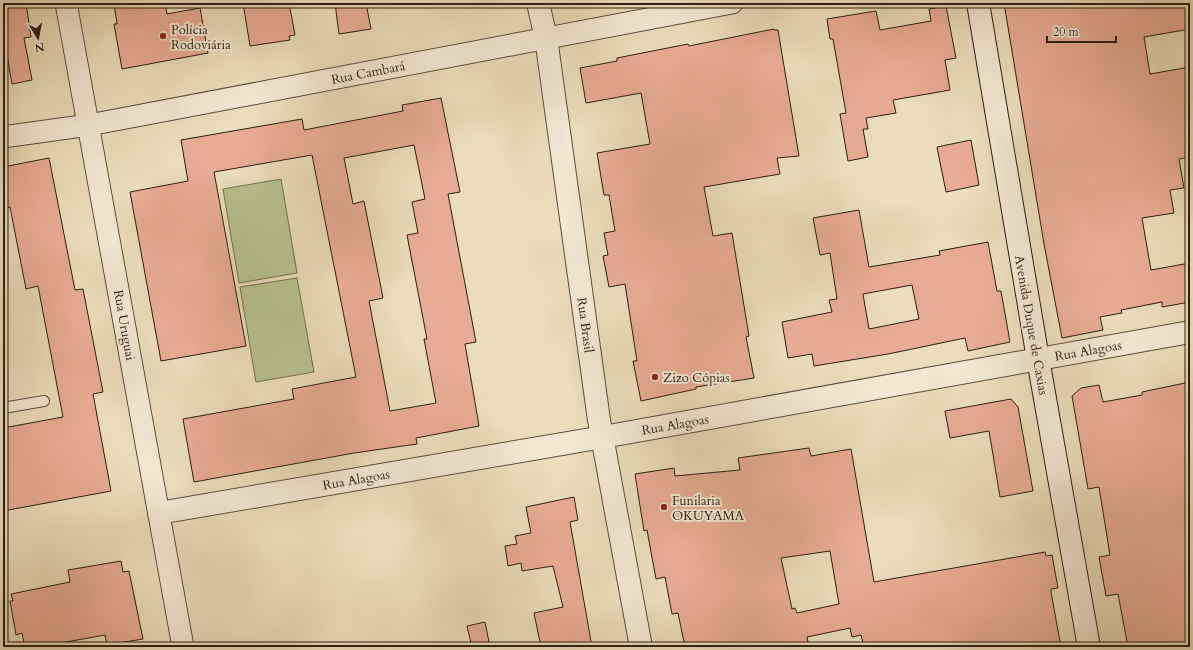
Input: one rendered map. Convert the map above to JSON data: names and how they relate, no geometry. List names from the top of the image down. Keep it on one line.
{"streets":{"street":["Rua Cambará","Rua Uruguai","Rua Brasil","Avenida Duque de Caxias","Rua Alagoas"]},"crossings":[["Rua Cambará","Rua Uruguai"],["Rua Cambará","Rua Brasil"],["Rua Uruguai","Rua Alagoas"],["Rua Brasil","Rua Alagoas"],["Avenida Duque de Caxias","Rua Alagoas"]],"places":["Polícia Rodoviária","Zizo Cópias","Funilaria OKUYAMA"],"scale_bar":"20 m","north":"bottom"}
